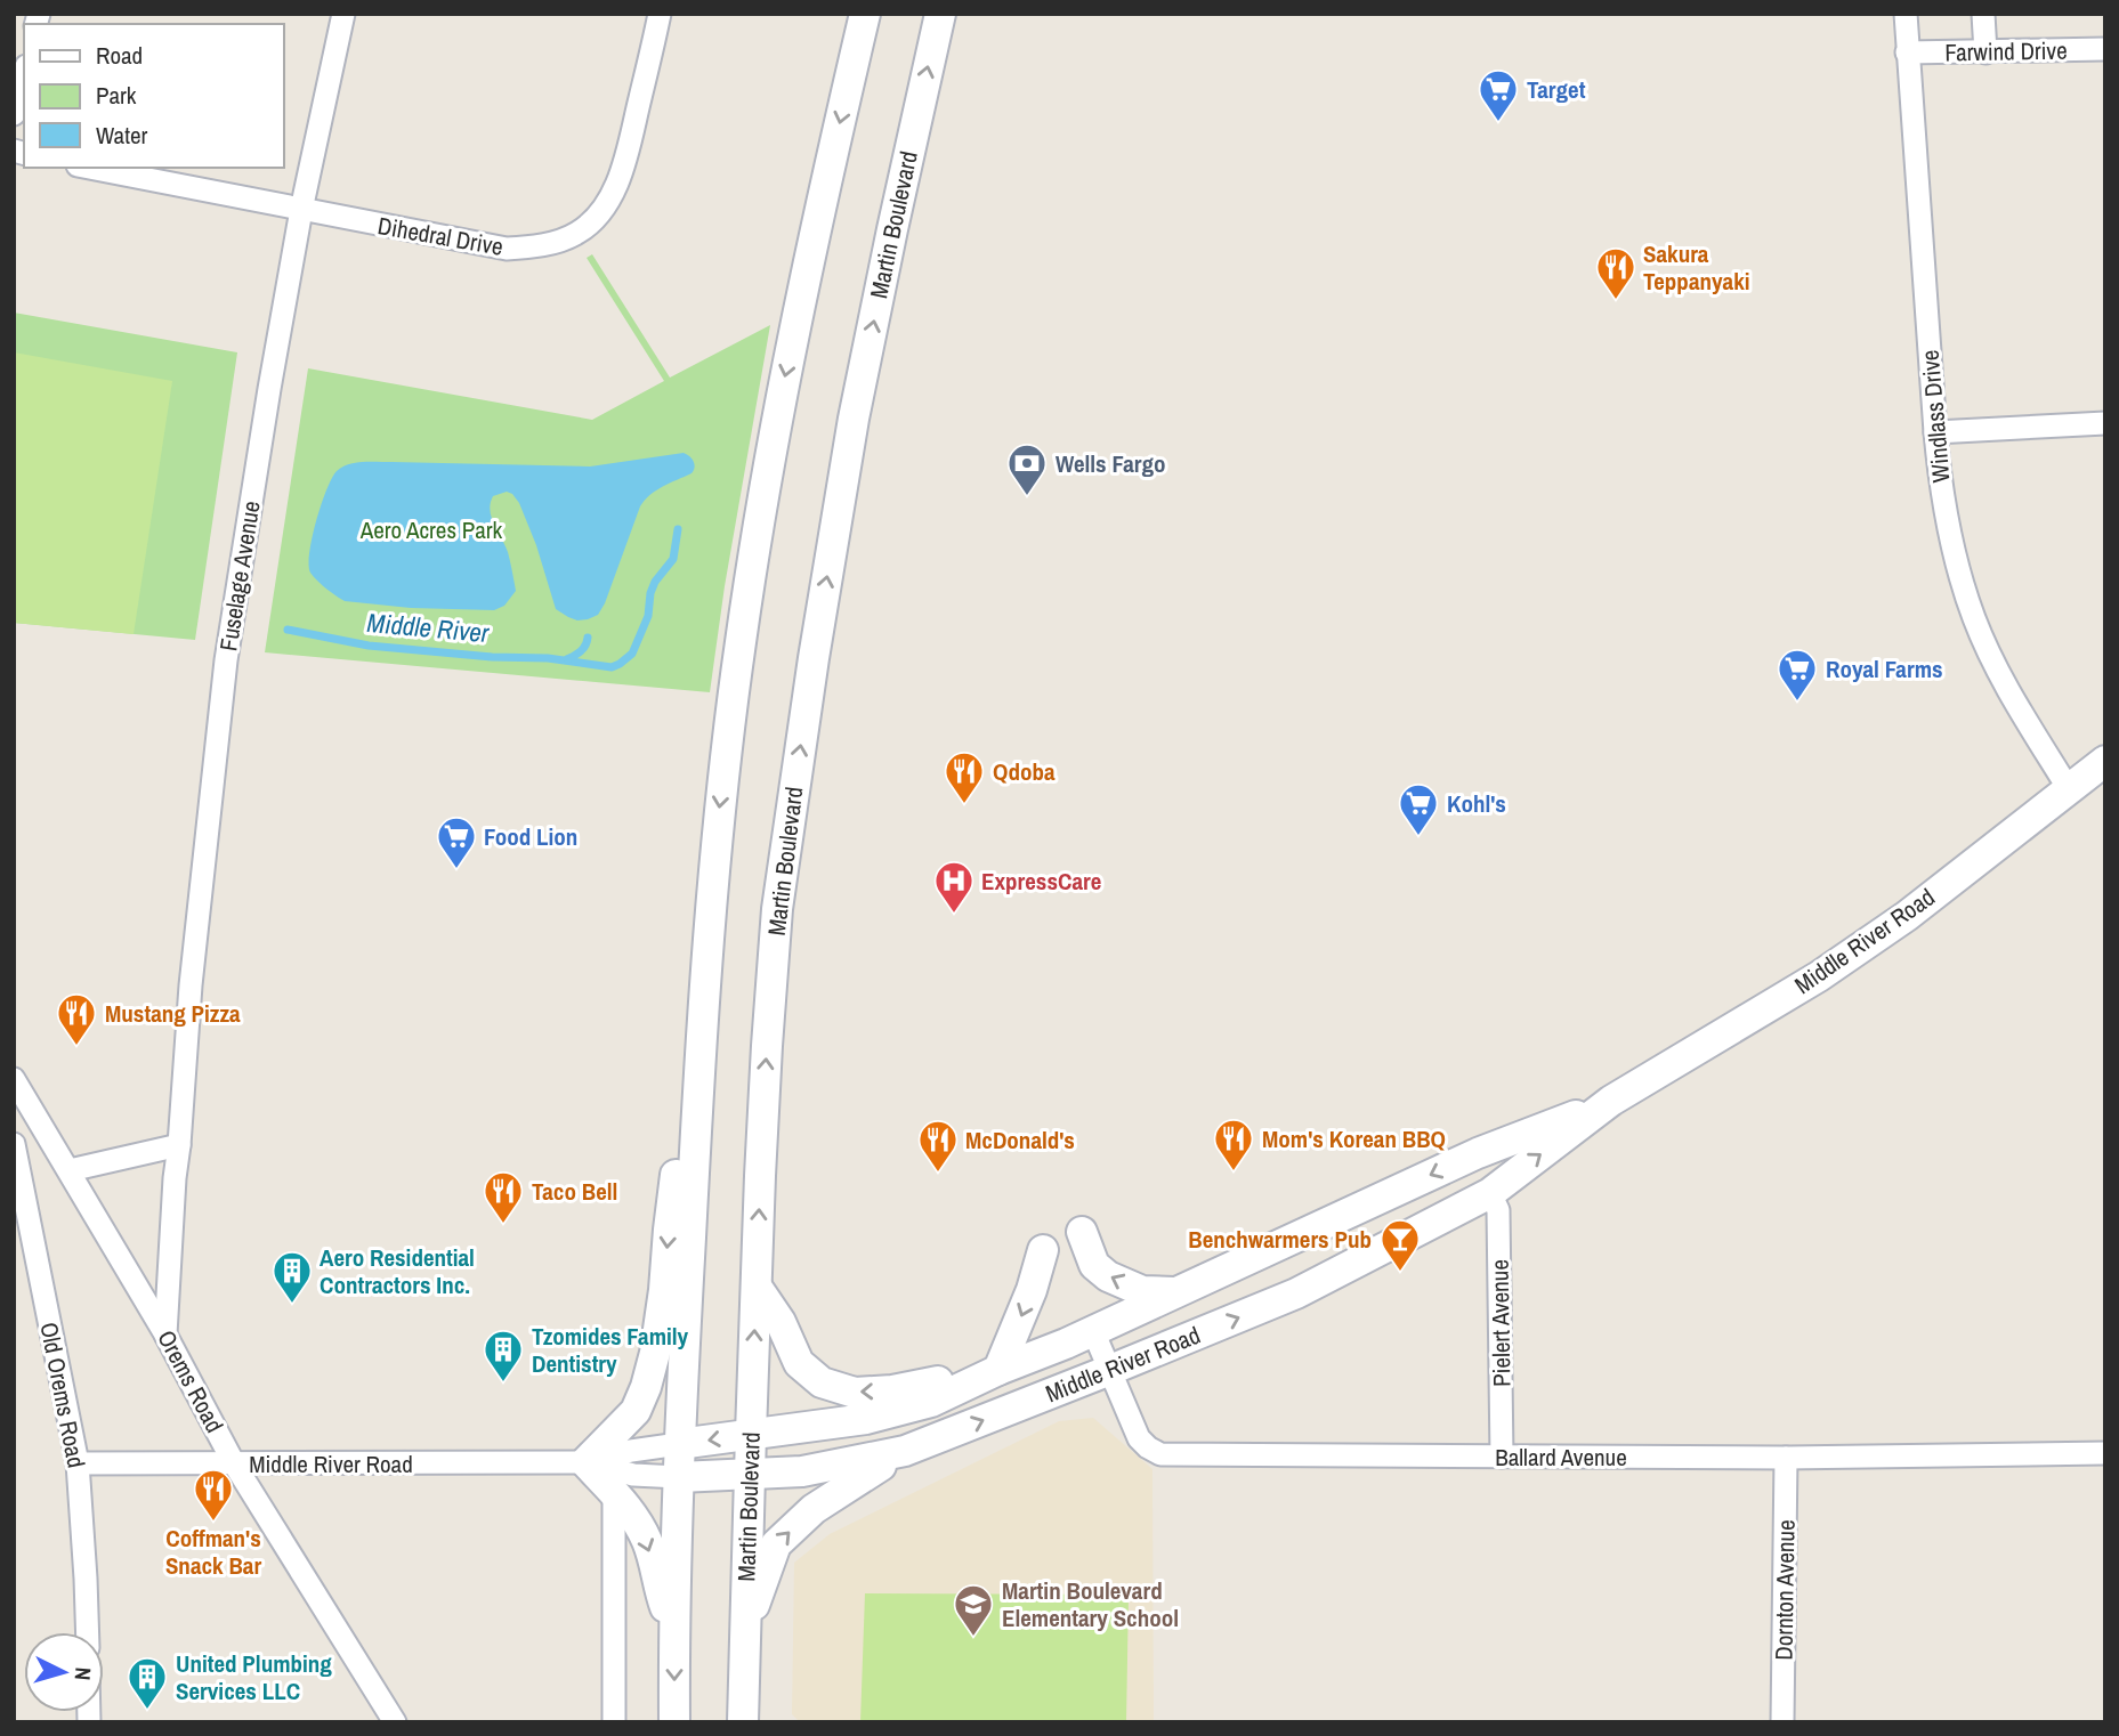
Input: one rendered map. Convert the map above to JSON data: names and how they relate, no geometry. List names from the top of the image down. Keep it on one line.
{"streets":{"main road":["Martin Boulevard","Middle River Road"],"street":["Farwind Drive","Dihedral Drive","Windlass Drive","Fuselage Avenue","Pielert Avenue","Orems Road","Old Orems Road","Ballard Avenue","Dornton Avenue"]},"crossings":[["Farwind Drive","Windlass Drive"],["Martin Boulevard","Middle River Road"],["Dihedral Drive","Fuselage Avenue"],["Windlass Drive","Middle River Road"],["Fuselage Avenue","Orems Road"],["Middle River Road","Pielert Avenue"],["Middle River Road","Orems Road"],["Middle River Road","Old Orems Road"],["Middle River Road","Ballard Avenue"],["Pielert Avenue","Ballard Avenue"],["Ballard Avenue","Dornton Avenue"]],"water":["Middle River"],"parks":["Aero Acres Park"],"places":{"supermarket":["Target","Royal Farms","Kohl's","Food Lion"],"restaurant":["Sakura Teppanyaki","Qdoba","Mustang Pizza","Mom's Korean BBQ","McDonald's","Taco Bell","Coffman's Snack Bar"],"bank":["Wells Fargo"],"hospital":["ExpressCare"],"bar":["Benchwarmers Pub"],"building":["Aero Residential Contractors Inc.","Tzomides Family Dentistry","United Plumbing Services LLC"],"school or university":["Martin Boulevard Elementary School"]},"legend":["Road","Park","Water"],"north":"right"}
